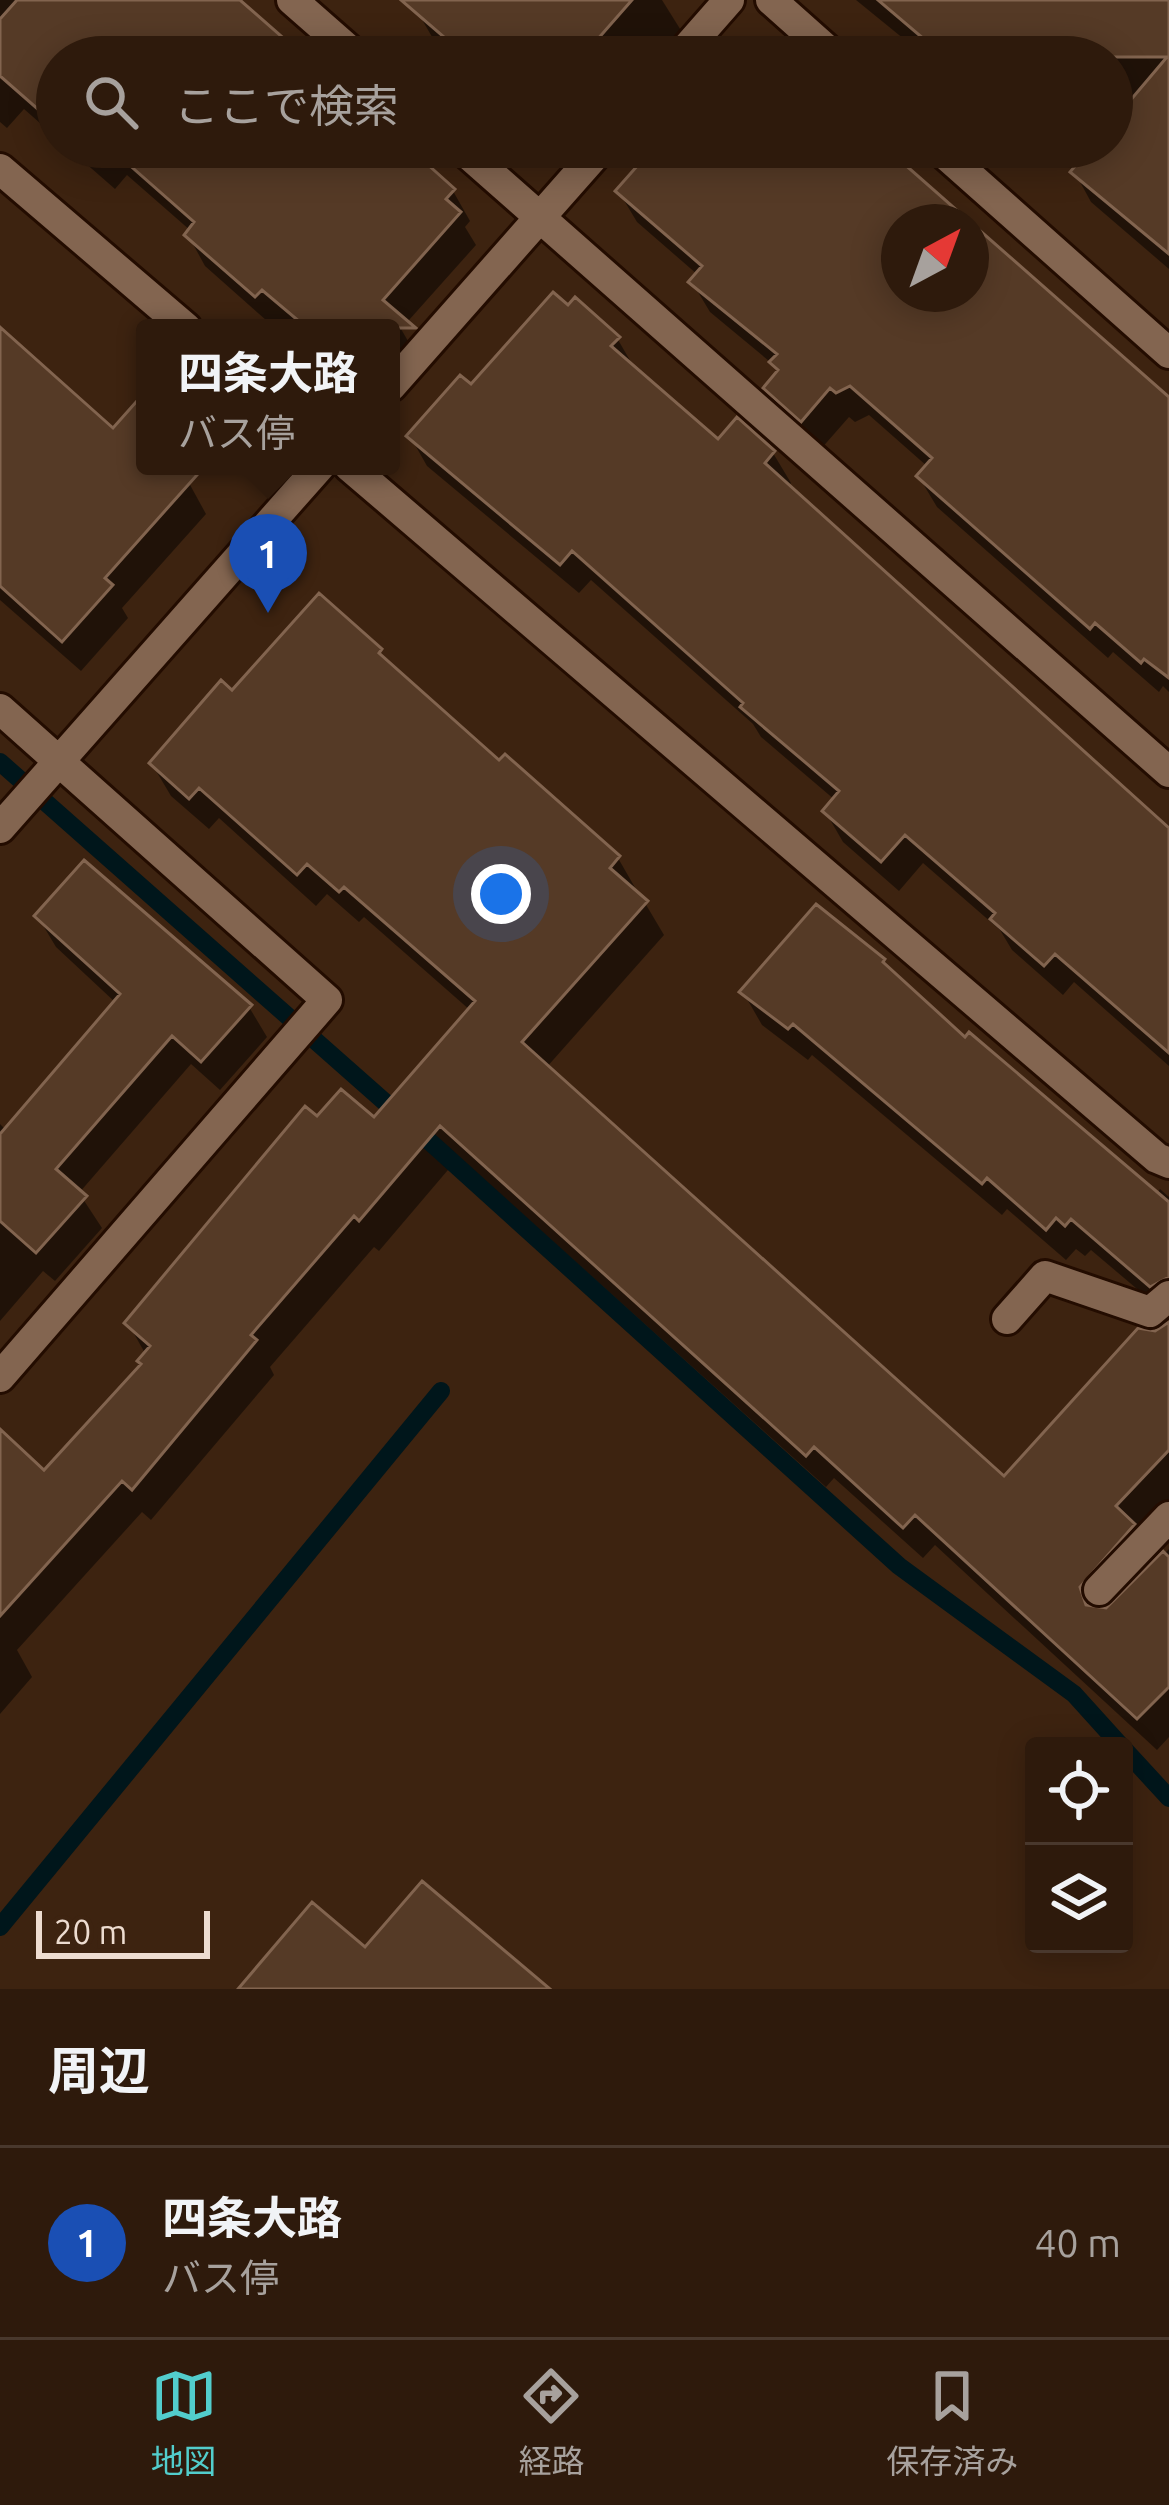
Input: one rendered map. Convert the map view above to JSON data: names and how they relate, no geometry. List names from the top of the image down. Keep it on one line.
{"scale_bar":"20 m","north":"top right","page":{"search":"ここで検索","popup":["四条大路","バス停"],"pins":"1","scale":"20 m","heading":"周辺","list":[{"mark":"1","name":"四条大路","note":"バス停","value":"40 m"}],"nav":["地図","経路","保存済み"]}}
